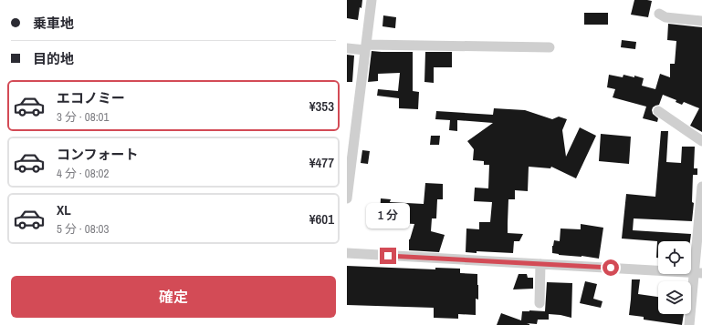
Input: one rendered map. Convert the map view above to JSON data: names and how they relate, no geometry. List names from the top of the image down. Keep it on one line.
{"page":{"banner":["乗車地","目的地"],"list":[{"name":"エコノミー","note":"3 分 · 08:01","value":"¥353"},{"name":"コンフォート","note":"4 分 · 08:02","value":"¥477"},{"name":"XL","note":"5 分 · 08:03","value":"¥601"}],"bubble":"1 分","buttons":"確定"}}
